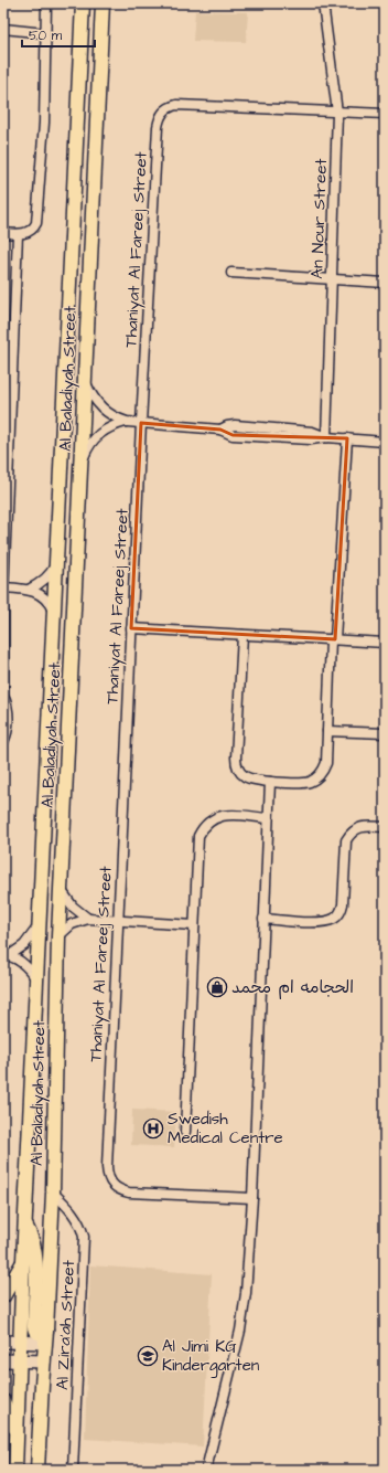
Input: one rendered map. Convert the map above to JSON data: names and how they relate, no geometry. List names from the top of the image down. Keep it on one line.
{"streets":{"main road":["Al Baladiyah Street"],"street":["An Nour Street","Thaniyat Al Fareej Street","Al Zira'ah Street"]},"crossings":[["An Nour Street","Thaniyat Al Fareej Street"],["Al Baladiyah Street","Al Zira'ah Street"]],"places":{"shop":["الحجامه ام محمد"],"hospital":["Swedish Medical Centre"],"school or university":["Al Jimi KG Kindergarten"]},"scale_bar":"50 m"}
